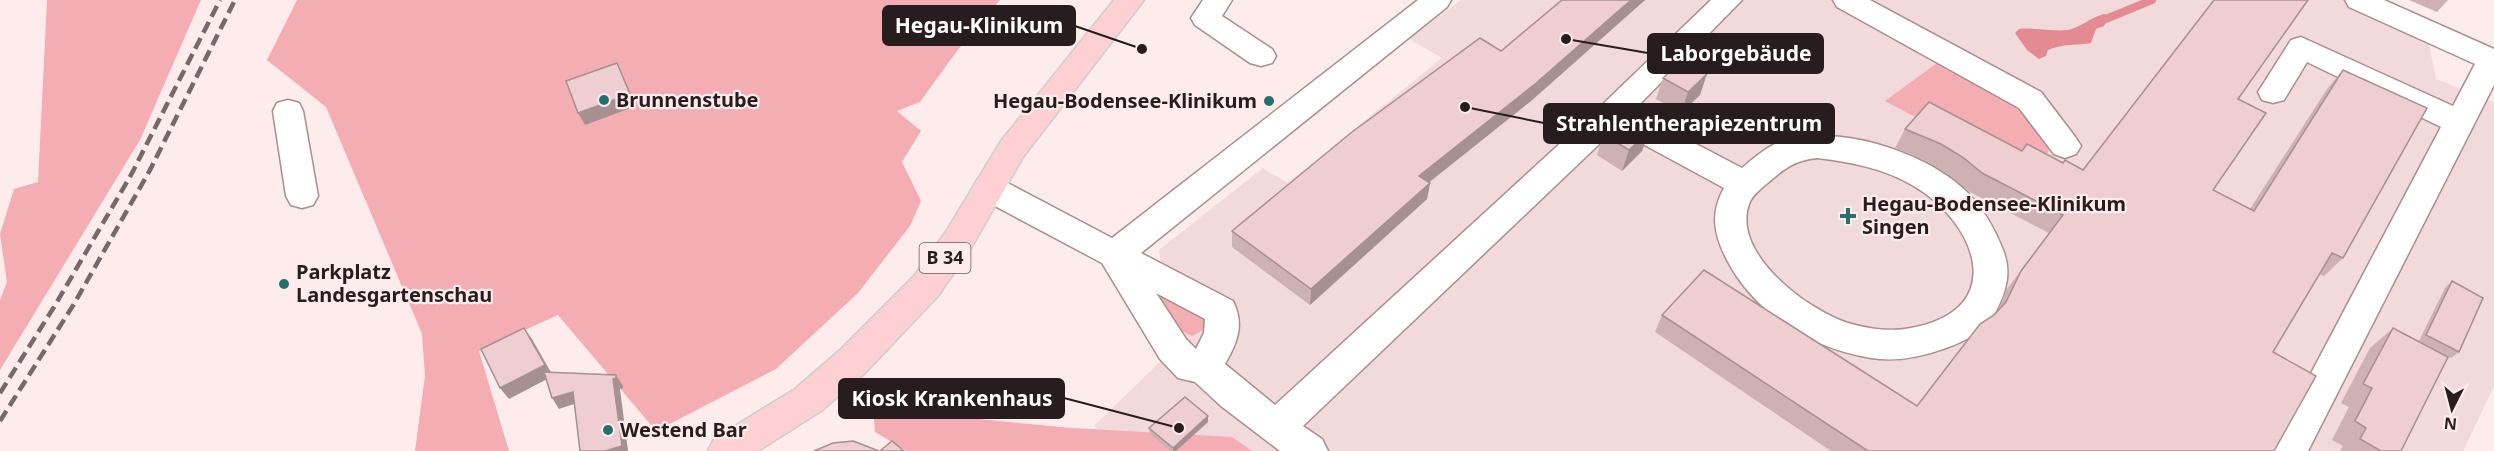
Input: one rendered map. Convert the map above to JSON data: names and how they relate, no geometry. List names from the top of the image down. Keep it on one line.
{"streets":{"main road":["B 34"]},"places":{"other":["Laborgebäude","Hegau-Klinikum","Brunnenstube","Hegau-Bodensee-Klinikum","Strahlentherapiezentrum","Parkplatz Landesgartenschau","Kiosk Krankenhaus","Westend Bar"],"health":["Hegau-Bodensee-Klinikum Singen"]},"north":"bottom"}
